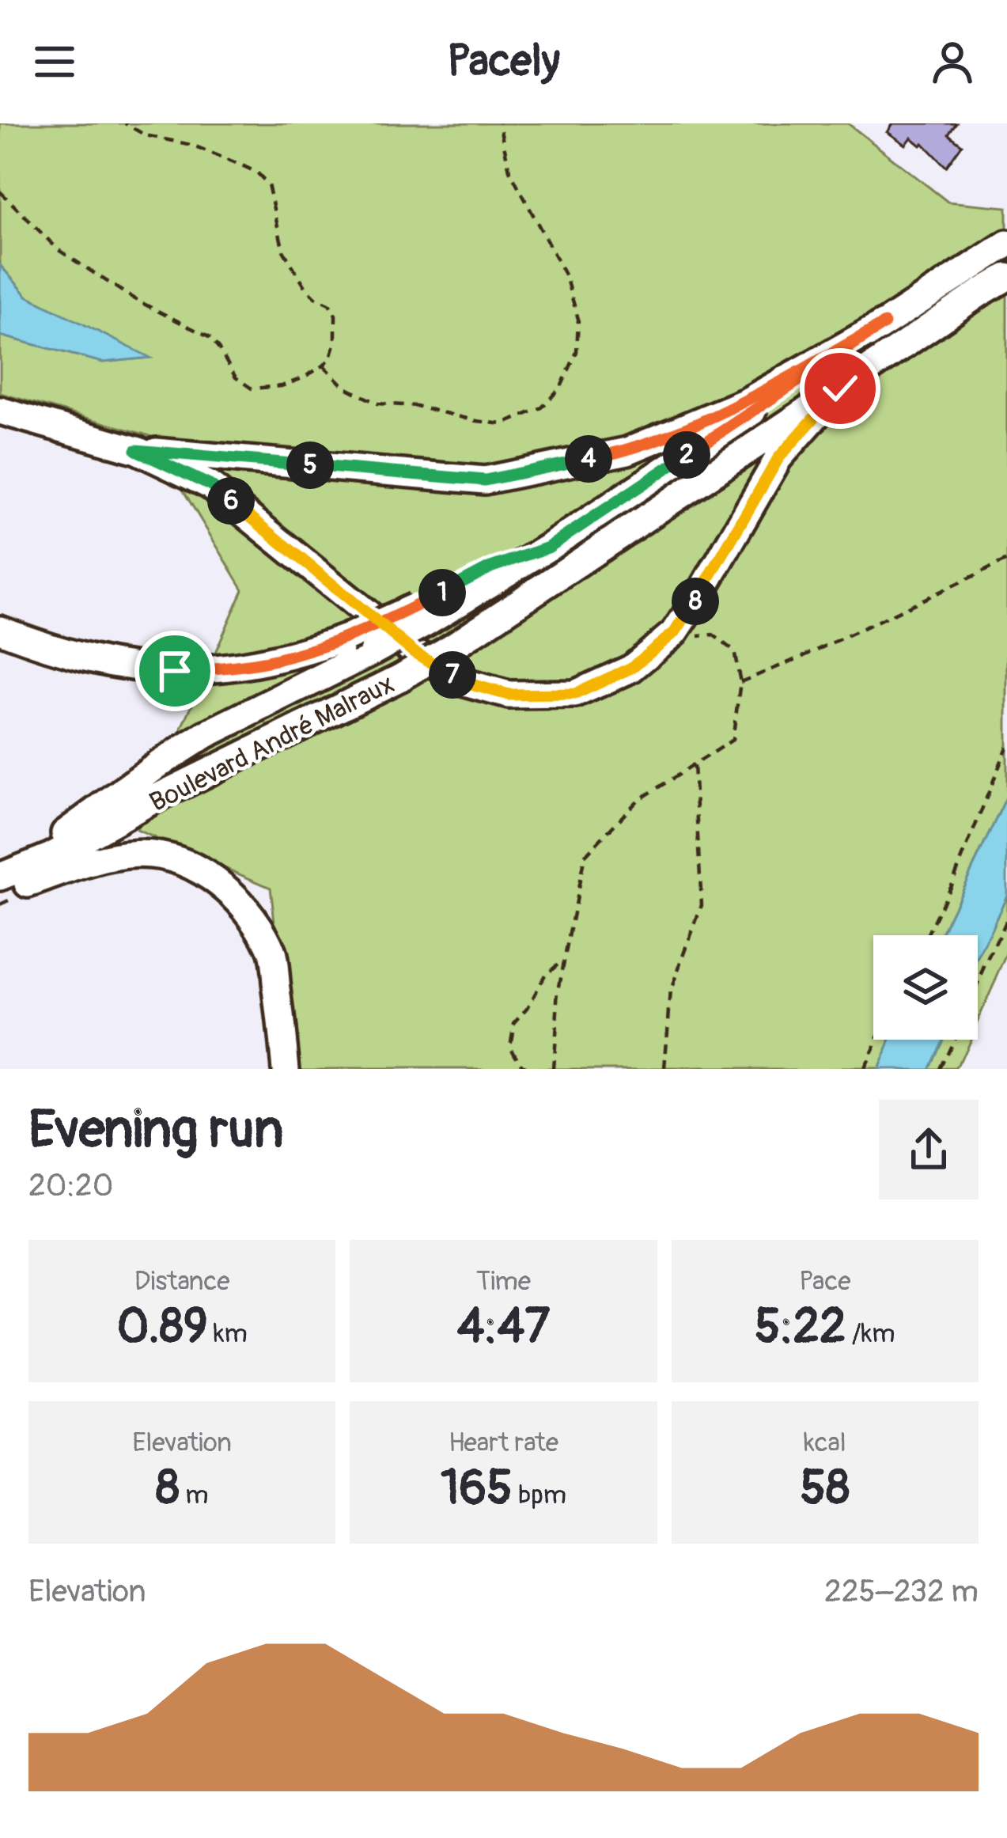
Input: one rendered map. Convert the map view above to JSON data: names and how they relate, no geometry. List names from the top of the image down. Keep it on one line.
{"streets":{"main road":["Boulevard André Malraux"]},"page":{"header":"Pacely","pins":["2","4","5","6","1","8","7"],"heading":["Evening run","20:20"],"stats":[["Distance","0.89 km"],["Time","4:47"],["Pace","5:22 /km"],["Elevation","8 m"],["Heart rate","165 bpm"],["kcal","58"]],"chart":["Elevation","225–232 m"]}}
